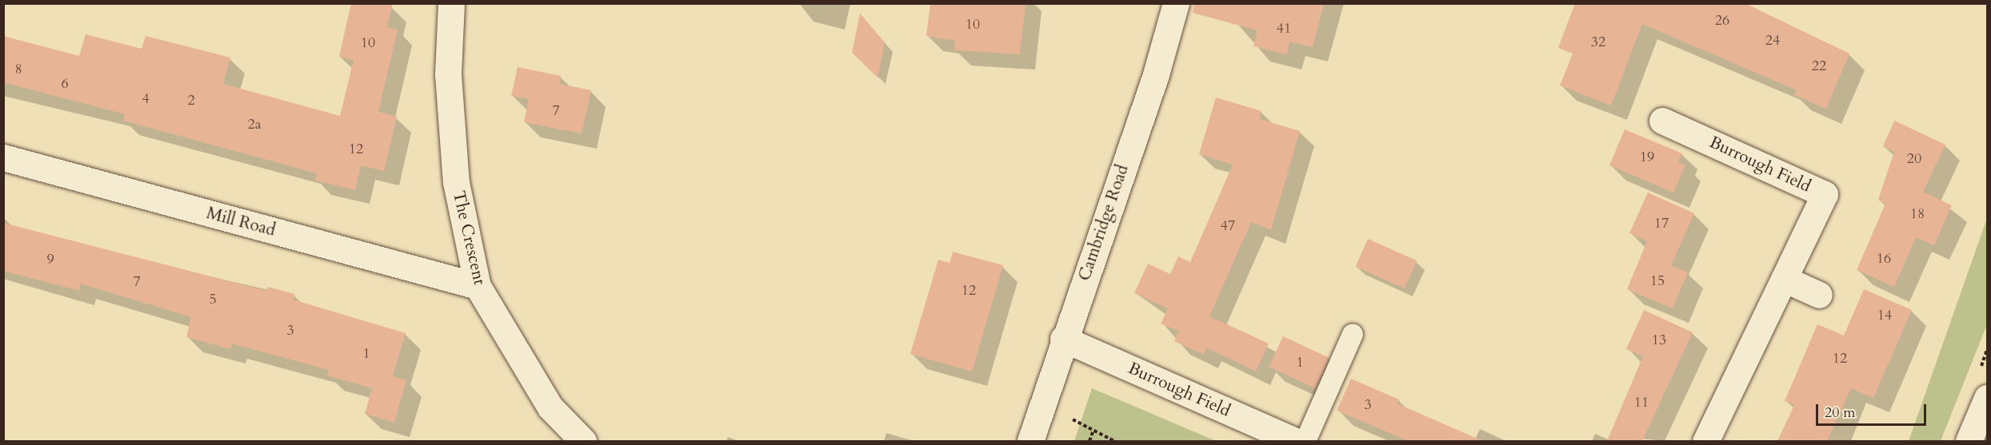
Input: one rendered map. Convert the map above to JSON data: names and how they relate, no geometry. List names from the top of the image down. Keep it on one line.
{"streets":{"street":["Burrough Field","Mill Road","Cambridge Road","The Crescent"]},"crossings":[["Burrough Field","Cambridge Road"],["Mill Road","The Crescent"]],"house_numbers":["26","10","41","24","32","10","22","8","6","4","2","7","2a","12","19","20","18","17","47","16","9","15","7","12","5","14","3","13","1","12","1","11","3"],"scale_bar":"20 m"}
